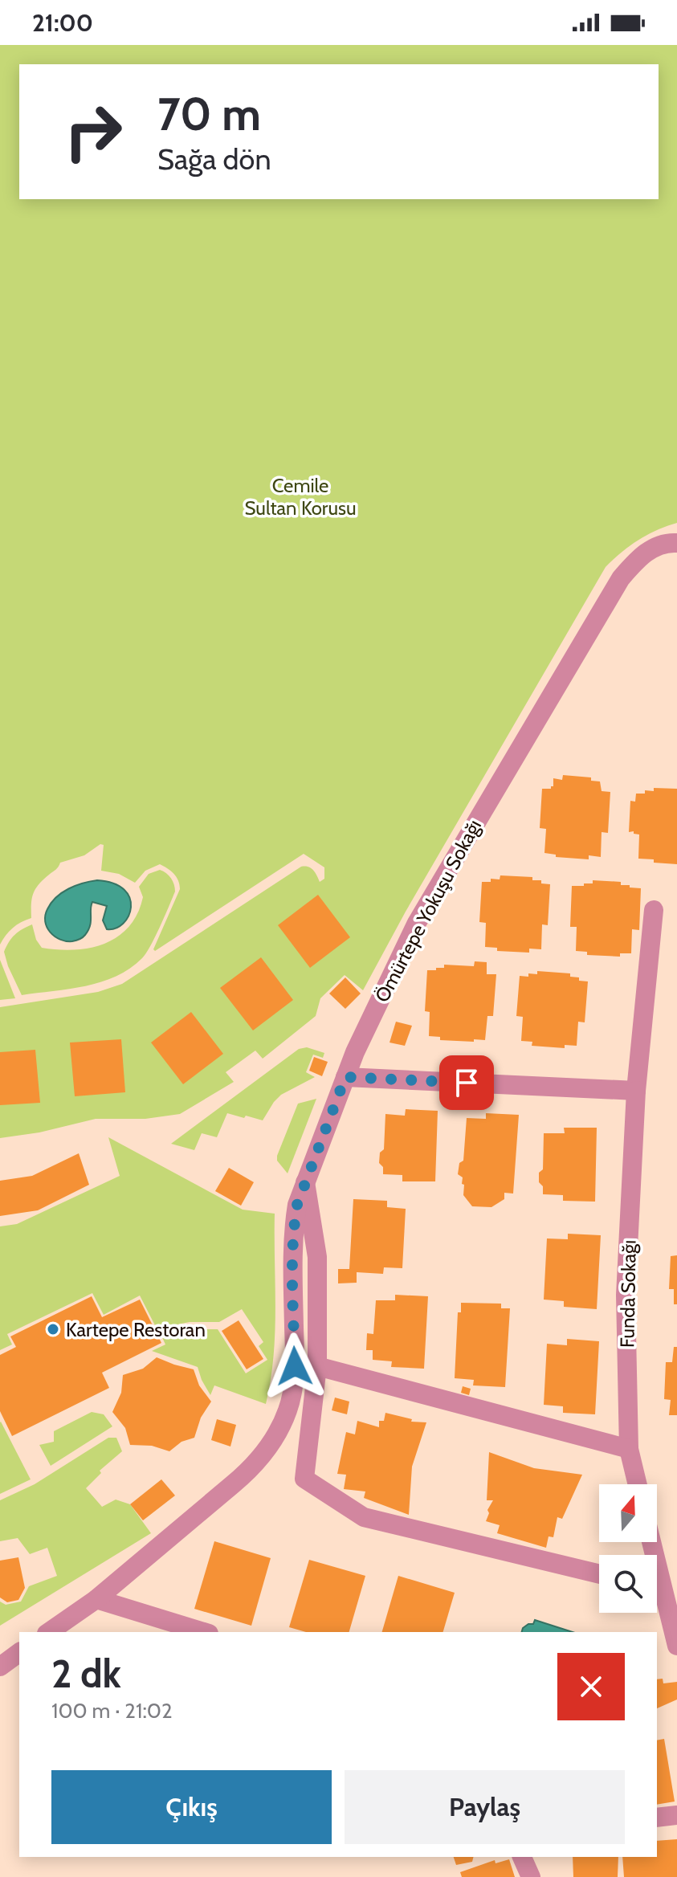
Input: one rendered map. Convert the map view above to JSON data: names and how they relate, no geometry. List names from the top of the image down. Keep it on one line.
{"streets":{"street":["Ömürtepe Yokuşu Sokağı","Funda Sokağı"]},"parks":["Cemile Sultan Korusu"],"places":["Kartepe Restoran"],"north":"top","page":{"status":"21:00","turn":["70 m","Sağa dön"],"heading":["2 dk","100 m · 21:02"],"buttons":["Çıkış","Paylaş"]}}
